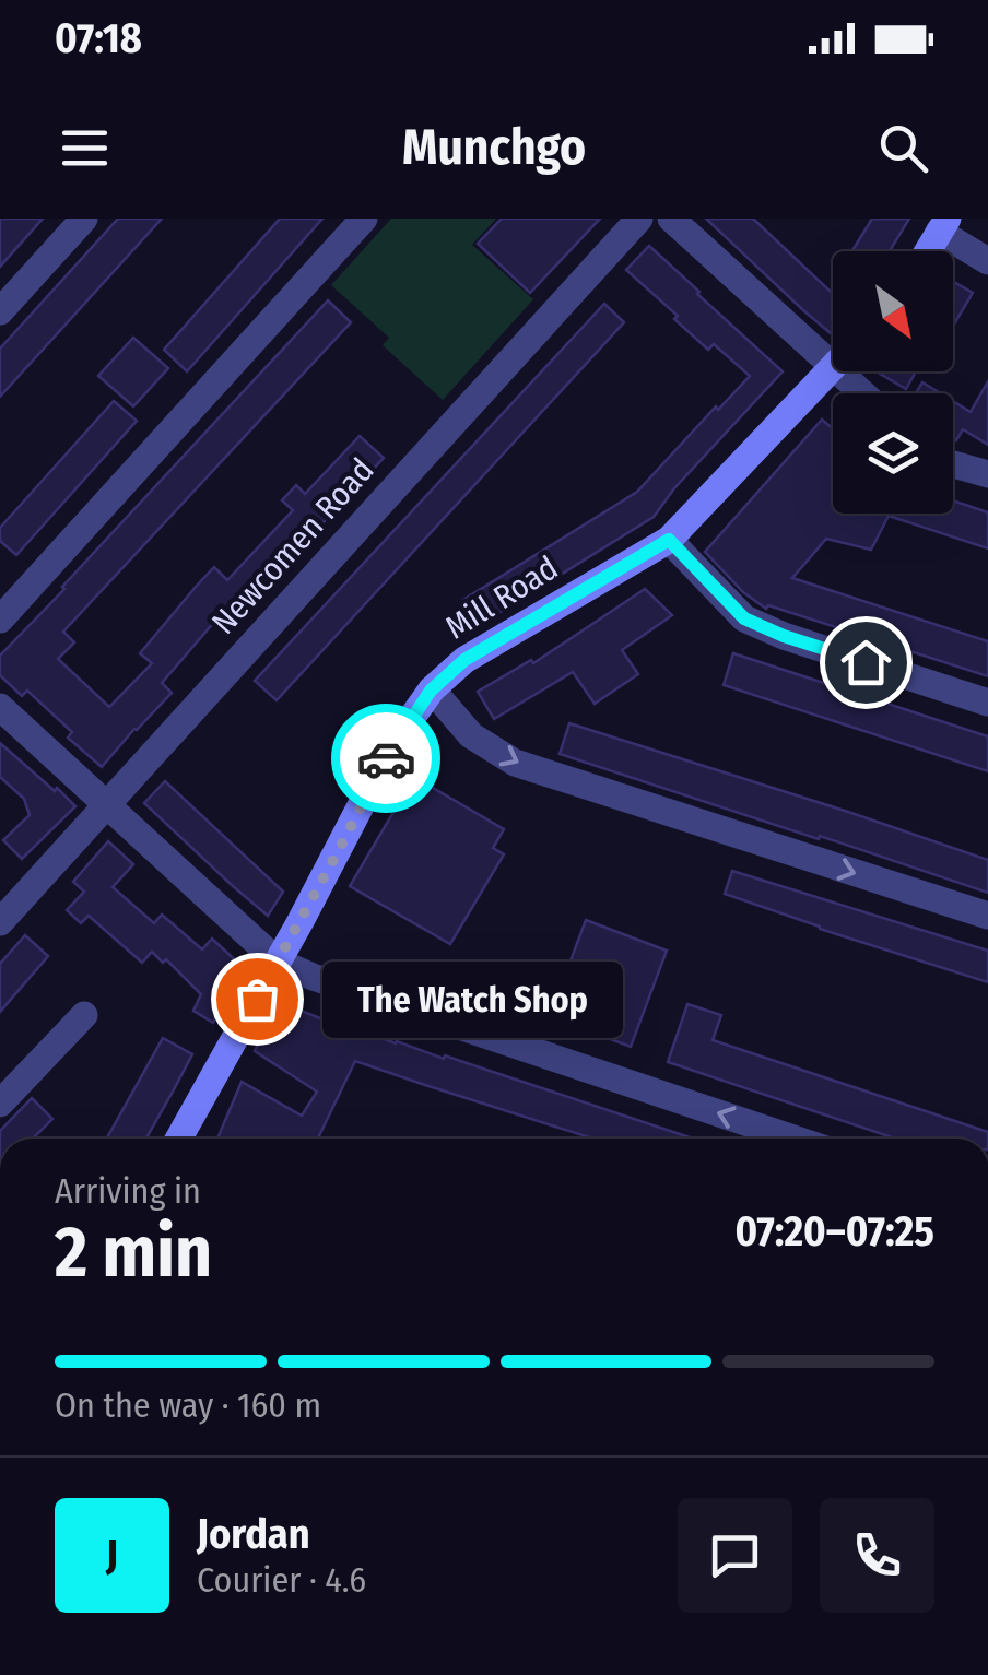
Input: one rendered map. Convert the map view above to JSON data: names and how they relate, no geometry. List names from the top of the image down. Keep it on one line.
{"streets":{"street":["Newcomen Road","Mill Road"]},"places":["The Watch Shop"],"north":"bottom right","page":{"status":"07:18","header":"Munchgo","bubble":"The Watch Shop","heading":["2 min","Arriving in","07:20–07:25"],"panel":["Jordan","Courier · 4.6"],"bar":"On the way · 160 m","round":"J"}}
